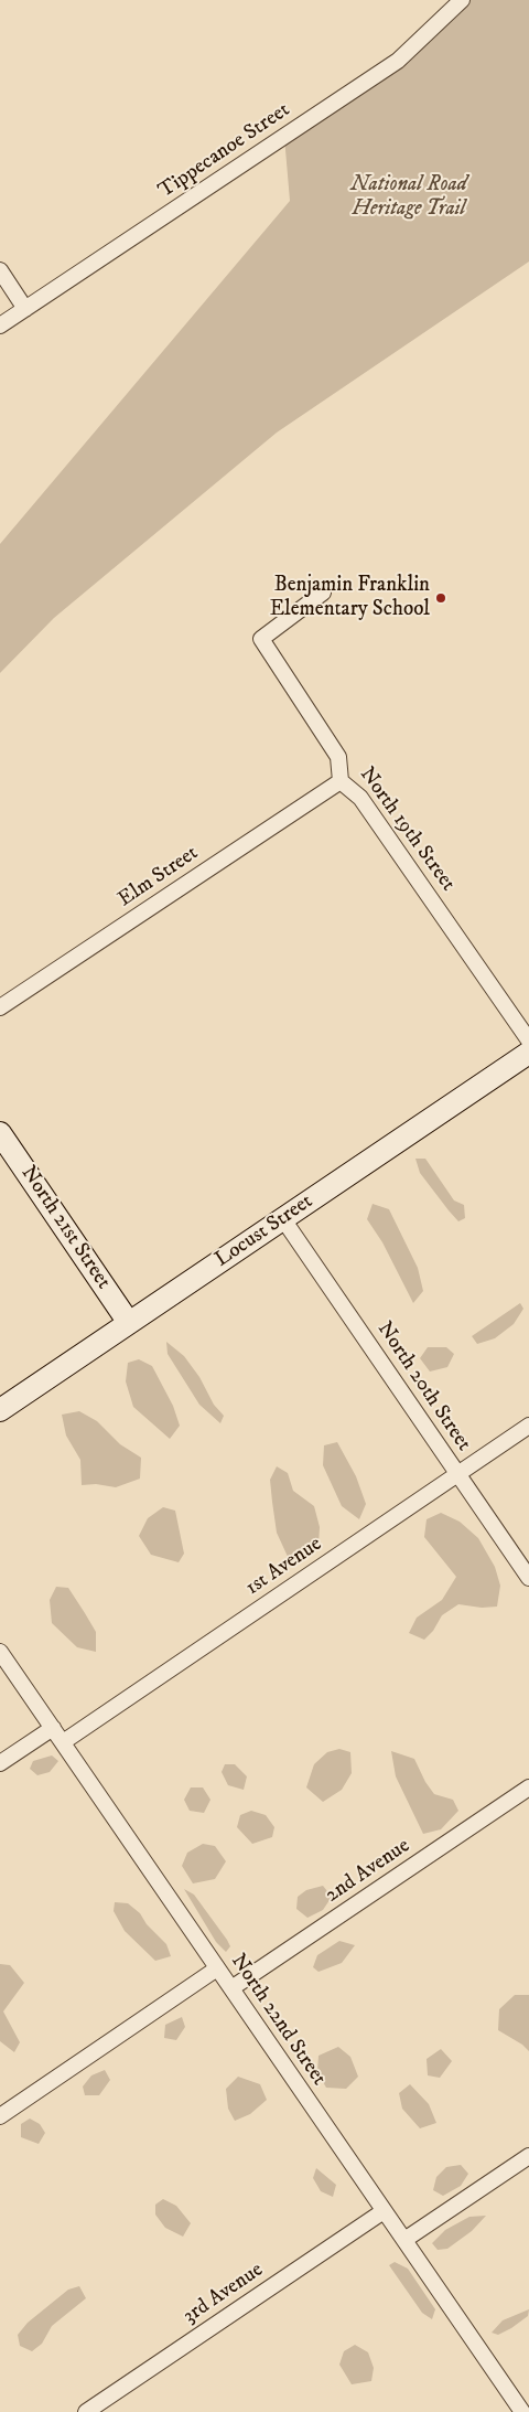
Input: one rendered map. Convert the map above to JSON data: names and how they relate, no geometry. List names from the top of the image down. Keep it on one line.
{"streets":{"street":["Tippecanoe Street","North 19th Street","Elm Street","North 21st Street","Locust Street","North 20th Street","1st Avenue","2nd Avenue","North 22nd Street","3rd Avenue"]},"crossings":[["North 19th Street","Elm Street"],["North 21st Street","Locust Street"],["Locust Street","North 20th Street"],["North 20th Street","1st Avenue"],["1st Avenue","North 22nd Street"],["2nd Avenue","North 22nd Street"],["North 22nd Street","3rd Avenue"]],"parks":["National Road Heritage Trail"],"places":["Benjamin Franklin Elementary School"]}
